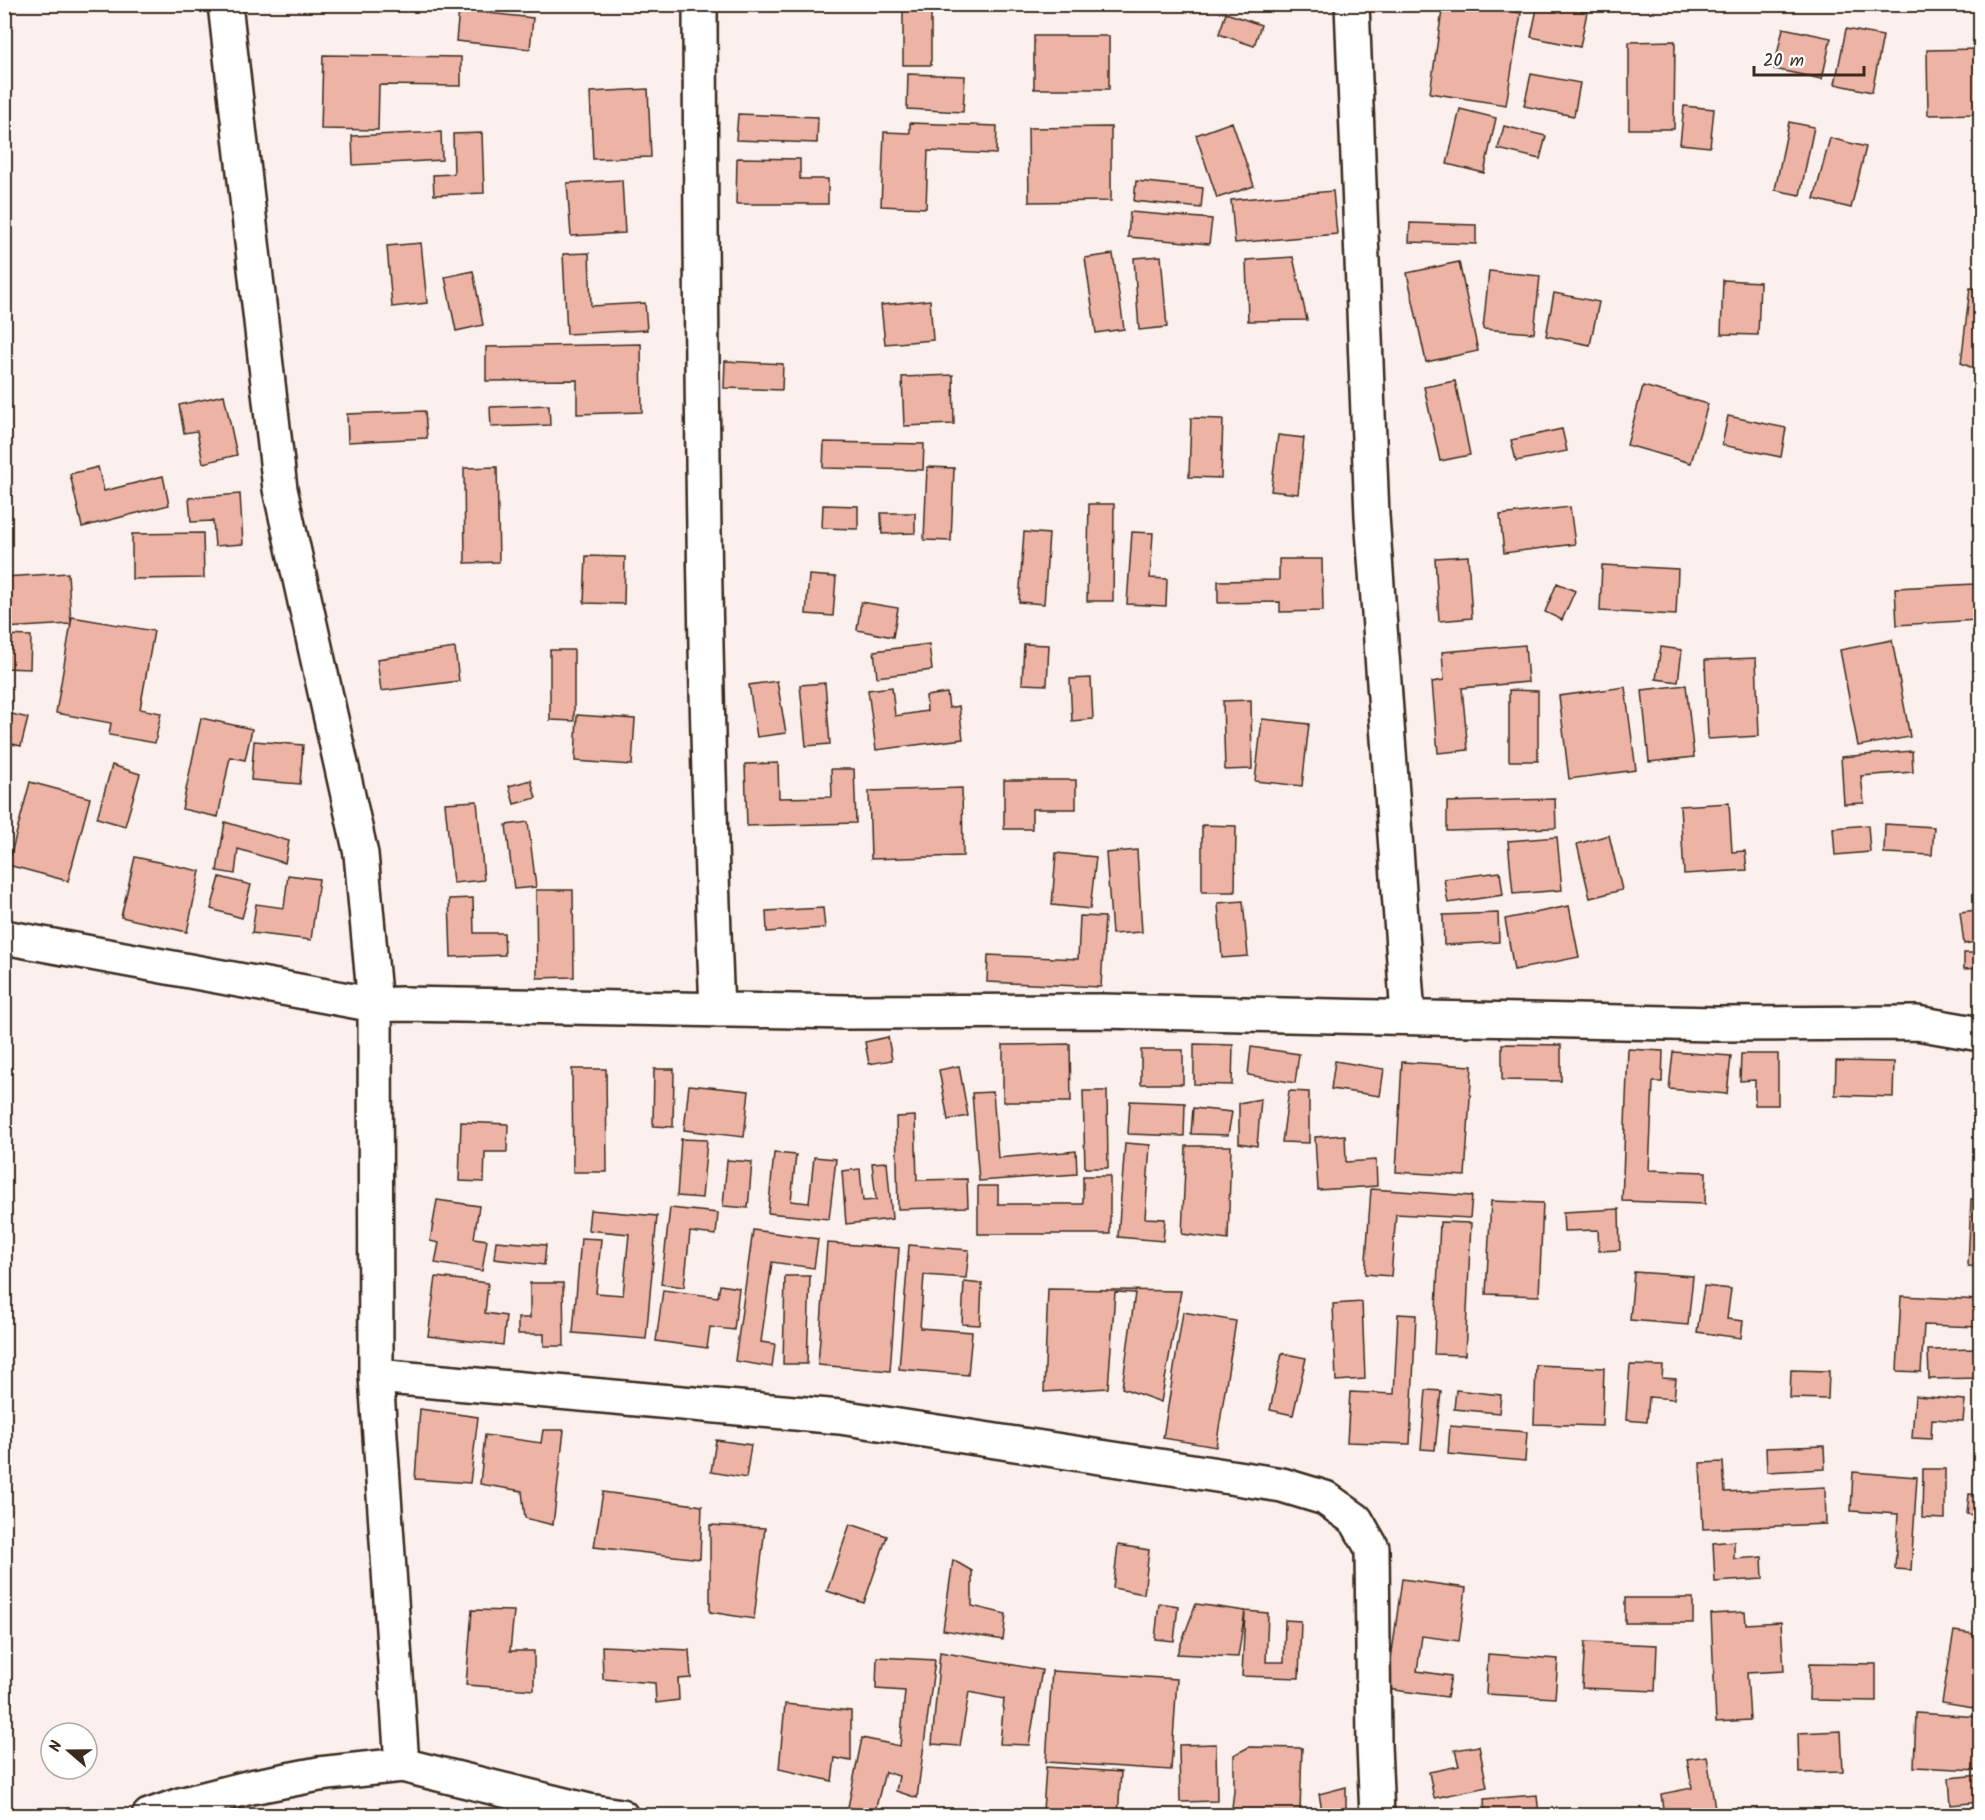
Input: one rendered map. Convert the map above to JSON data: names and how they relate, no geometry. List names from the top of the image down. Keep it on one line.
{"scale_bar":"20 m","north":"left"}
